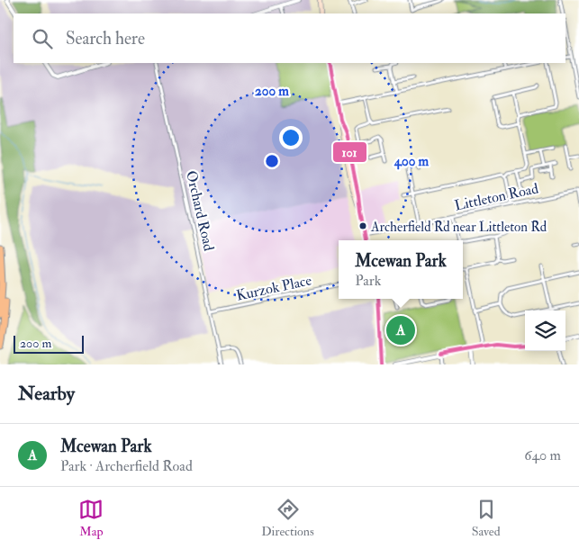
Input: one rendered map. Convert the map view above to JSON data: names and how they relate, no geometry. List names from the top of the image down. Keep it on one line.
{"streets":{"street":["Littleton Road","Orchard Road","Kurzok Place"]},"crossings":[["Orchard Road","Kurzok Place"]],"places":["Archerfield Rd near Littleton Rd"],"lines":["transit line 101"],"scale_bar":"200 m","page":{"search":"Search here","popup":["Mcewan Park","Park"],"pins":"A","scale":"200 m","heading":"Nearby","list":[{"mark":"A","name":"Mcewan Park","note":"Park · Archerfield Road","value":"640 m"}],"nav":["Map","Directions","Saved"]},"rings":["200 m","400 m"]}
